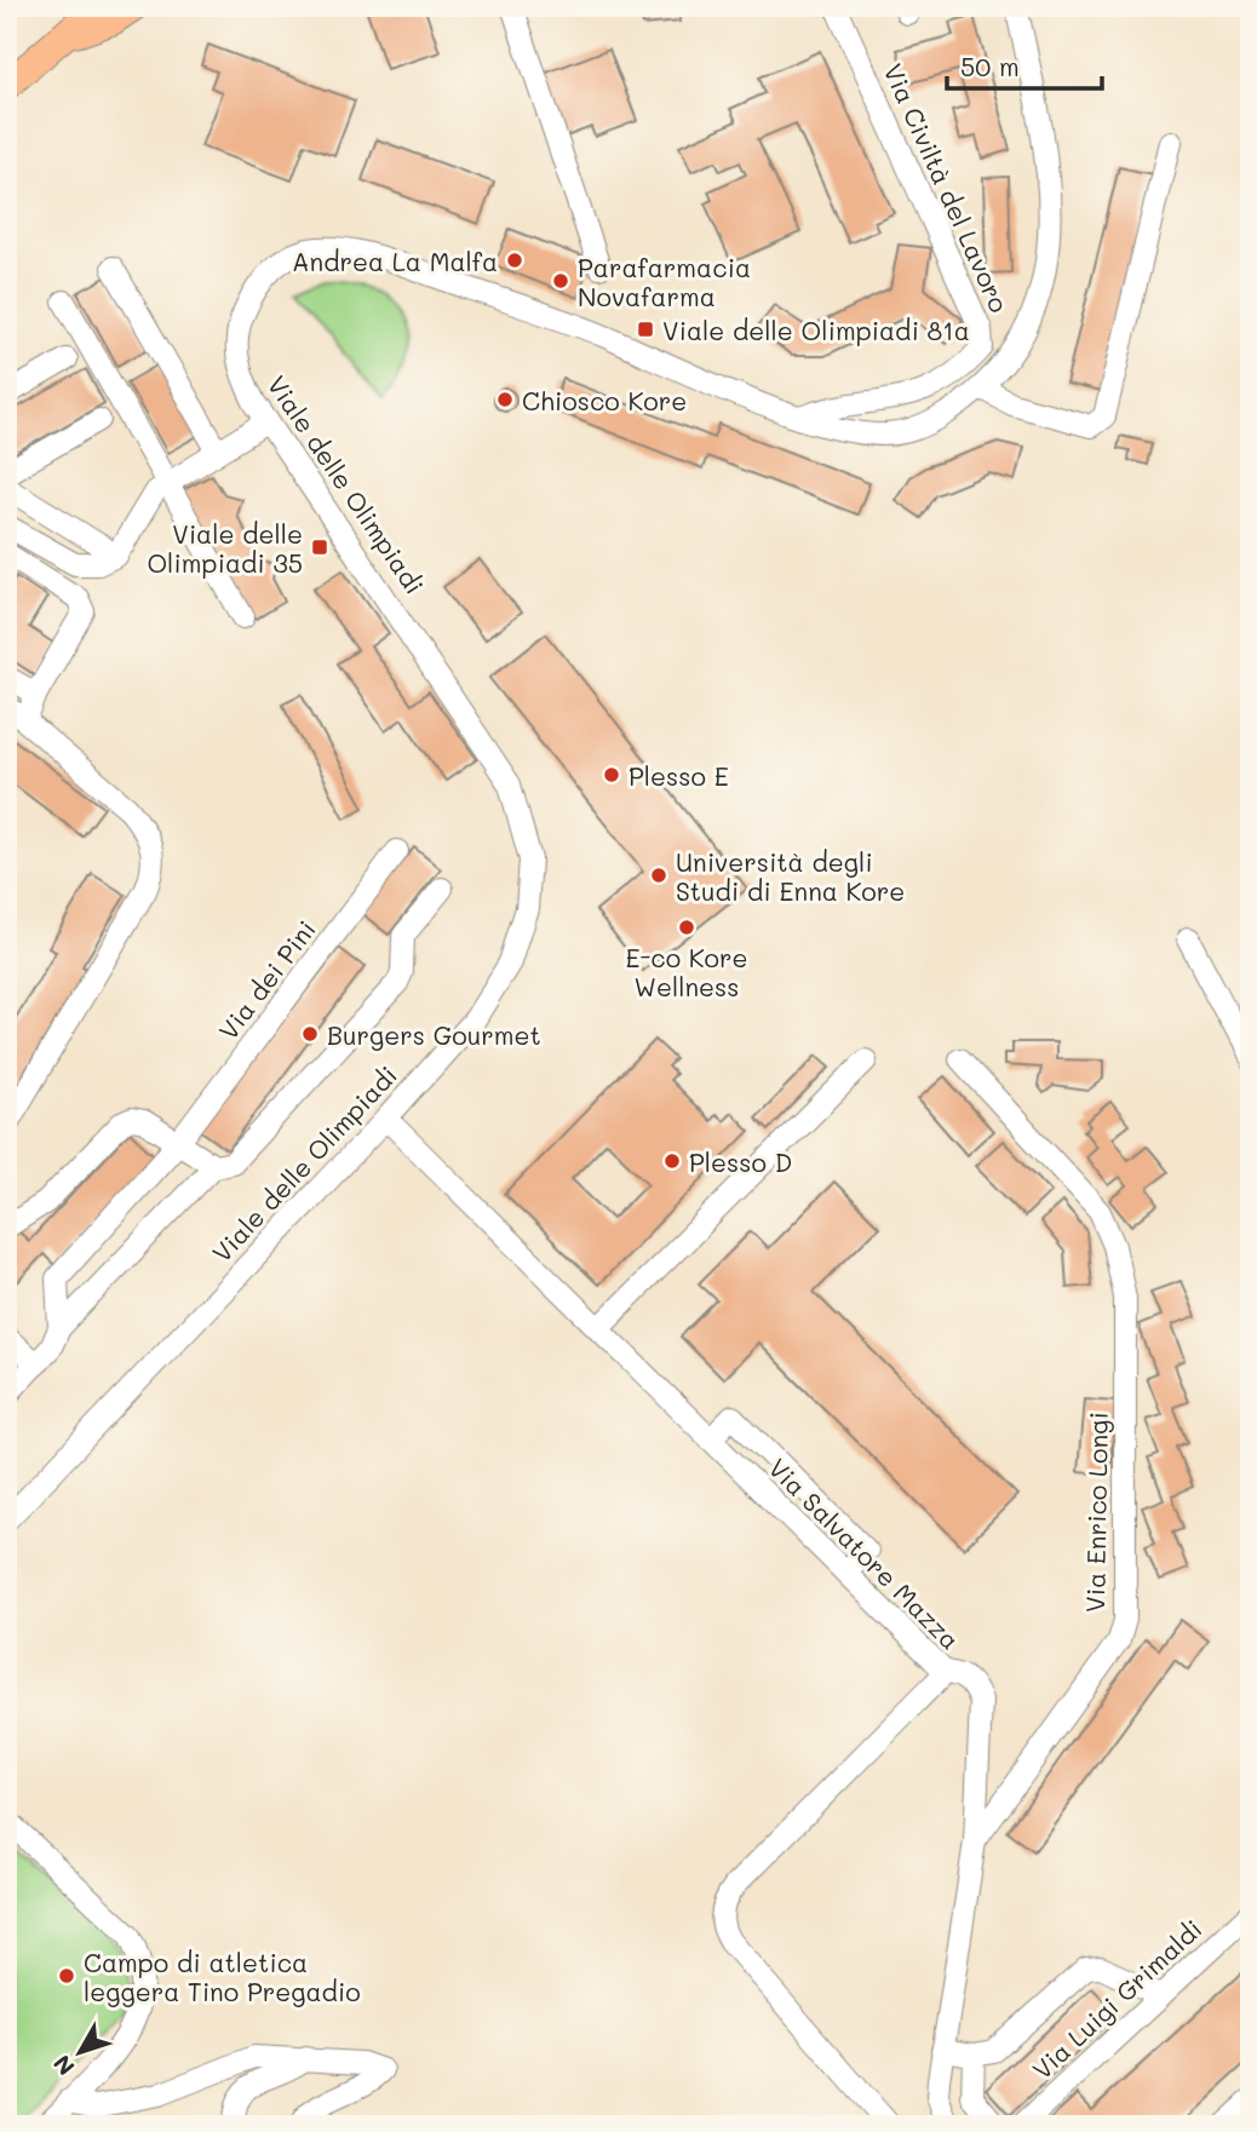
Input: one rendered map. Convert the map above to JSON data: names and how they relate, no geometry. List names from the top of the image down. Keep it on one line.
{"streets":{"street":["Via Civiltà del Lavoro","Viale delle Olimpiadi","Via dei Pini","Via Enrico Longi","Via Salvatore Mazza","Via Luigi Grimaldi"]},"crossings":[["Via Civiltà del Lavoro","Viale delle Olimpiadi"],["Viale delle Olimpiadi","Via Salvatore Mazza"]],"places":{"other":["Andrea La Malfa","Parafarmacia Novafarma","Chiosco Kore","Plesso E","Università degli Studi di Enna Kore","E-co Kore Wellness","Burgers Gourmet","Plesso D","Campo di atletica leggera Tino Pregadio"],"transit":["Viale delle Olimpiadi 81a","Viale delle Olimpiadi 35"]},"scale_bar":"50 m","north":"bottom left"}
